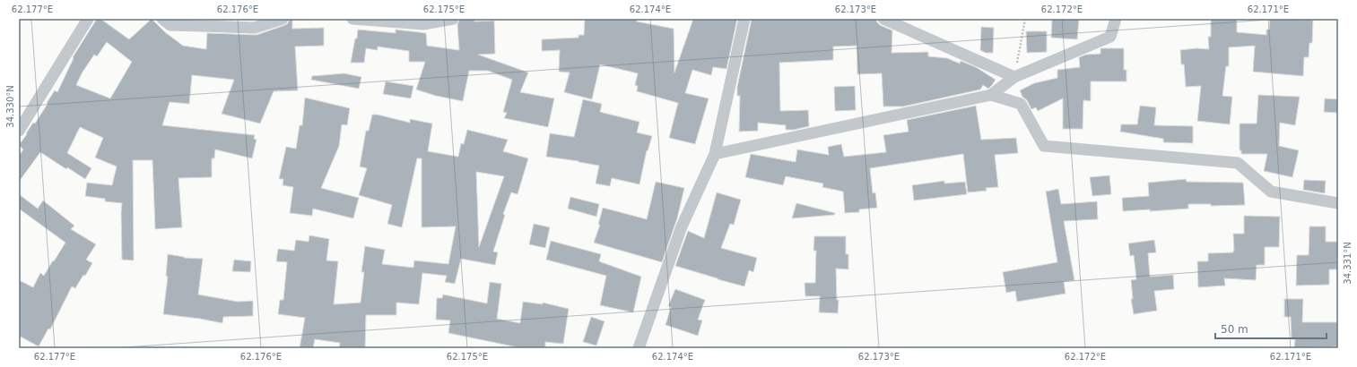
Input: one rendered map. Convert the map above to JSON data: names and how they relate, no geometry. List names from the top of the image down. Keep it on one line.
{"scale_bar":"50 m","coordinates":["62.177°E","62.176°E","62.175°E","62.174°E","62.173°E","62.172°E","62.171°E","34.330°N","34.331°N"]}
